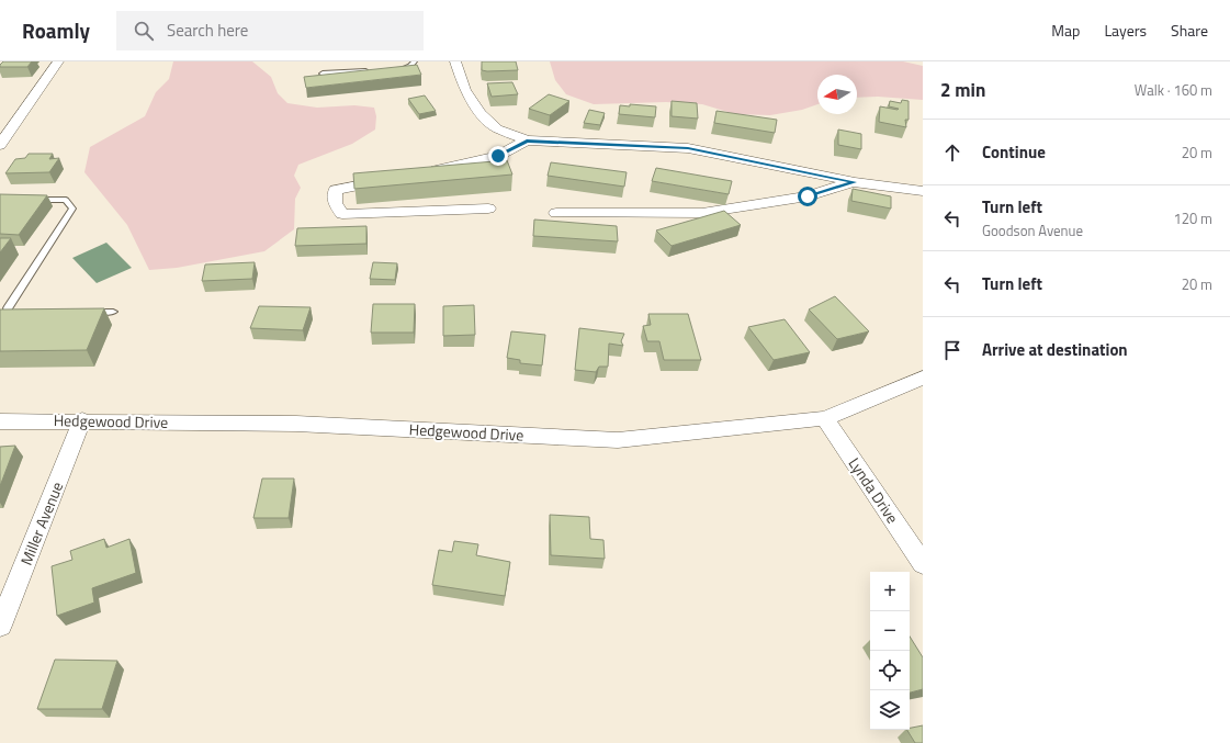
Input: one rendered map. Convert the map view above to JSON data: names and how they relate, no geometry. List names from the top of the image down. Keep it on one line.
{"streets":{"street":["Hedgewood Drive","Lynda Drive","Miller Avenue"]},"crossings":[["Hedgewood Drive","Lynda Drive"],["Hedgewood Drive","Miller Avenue"]],"north":"left","page":{"header":"Roamly","search":"Search here","nav":["Map","Layers","Share"],"heading":["2 min","Walk · 160 m"],"list":[["Continue","20 m"],["Turn left","Goodson Avenue","120 m"],["Turn left","20 m"],"Arrive at destination"],"map_buttons":["+","−"]}}
